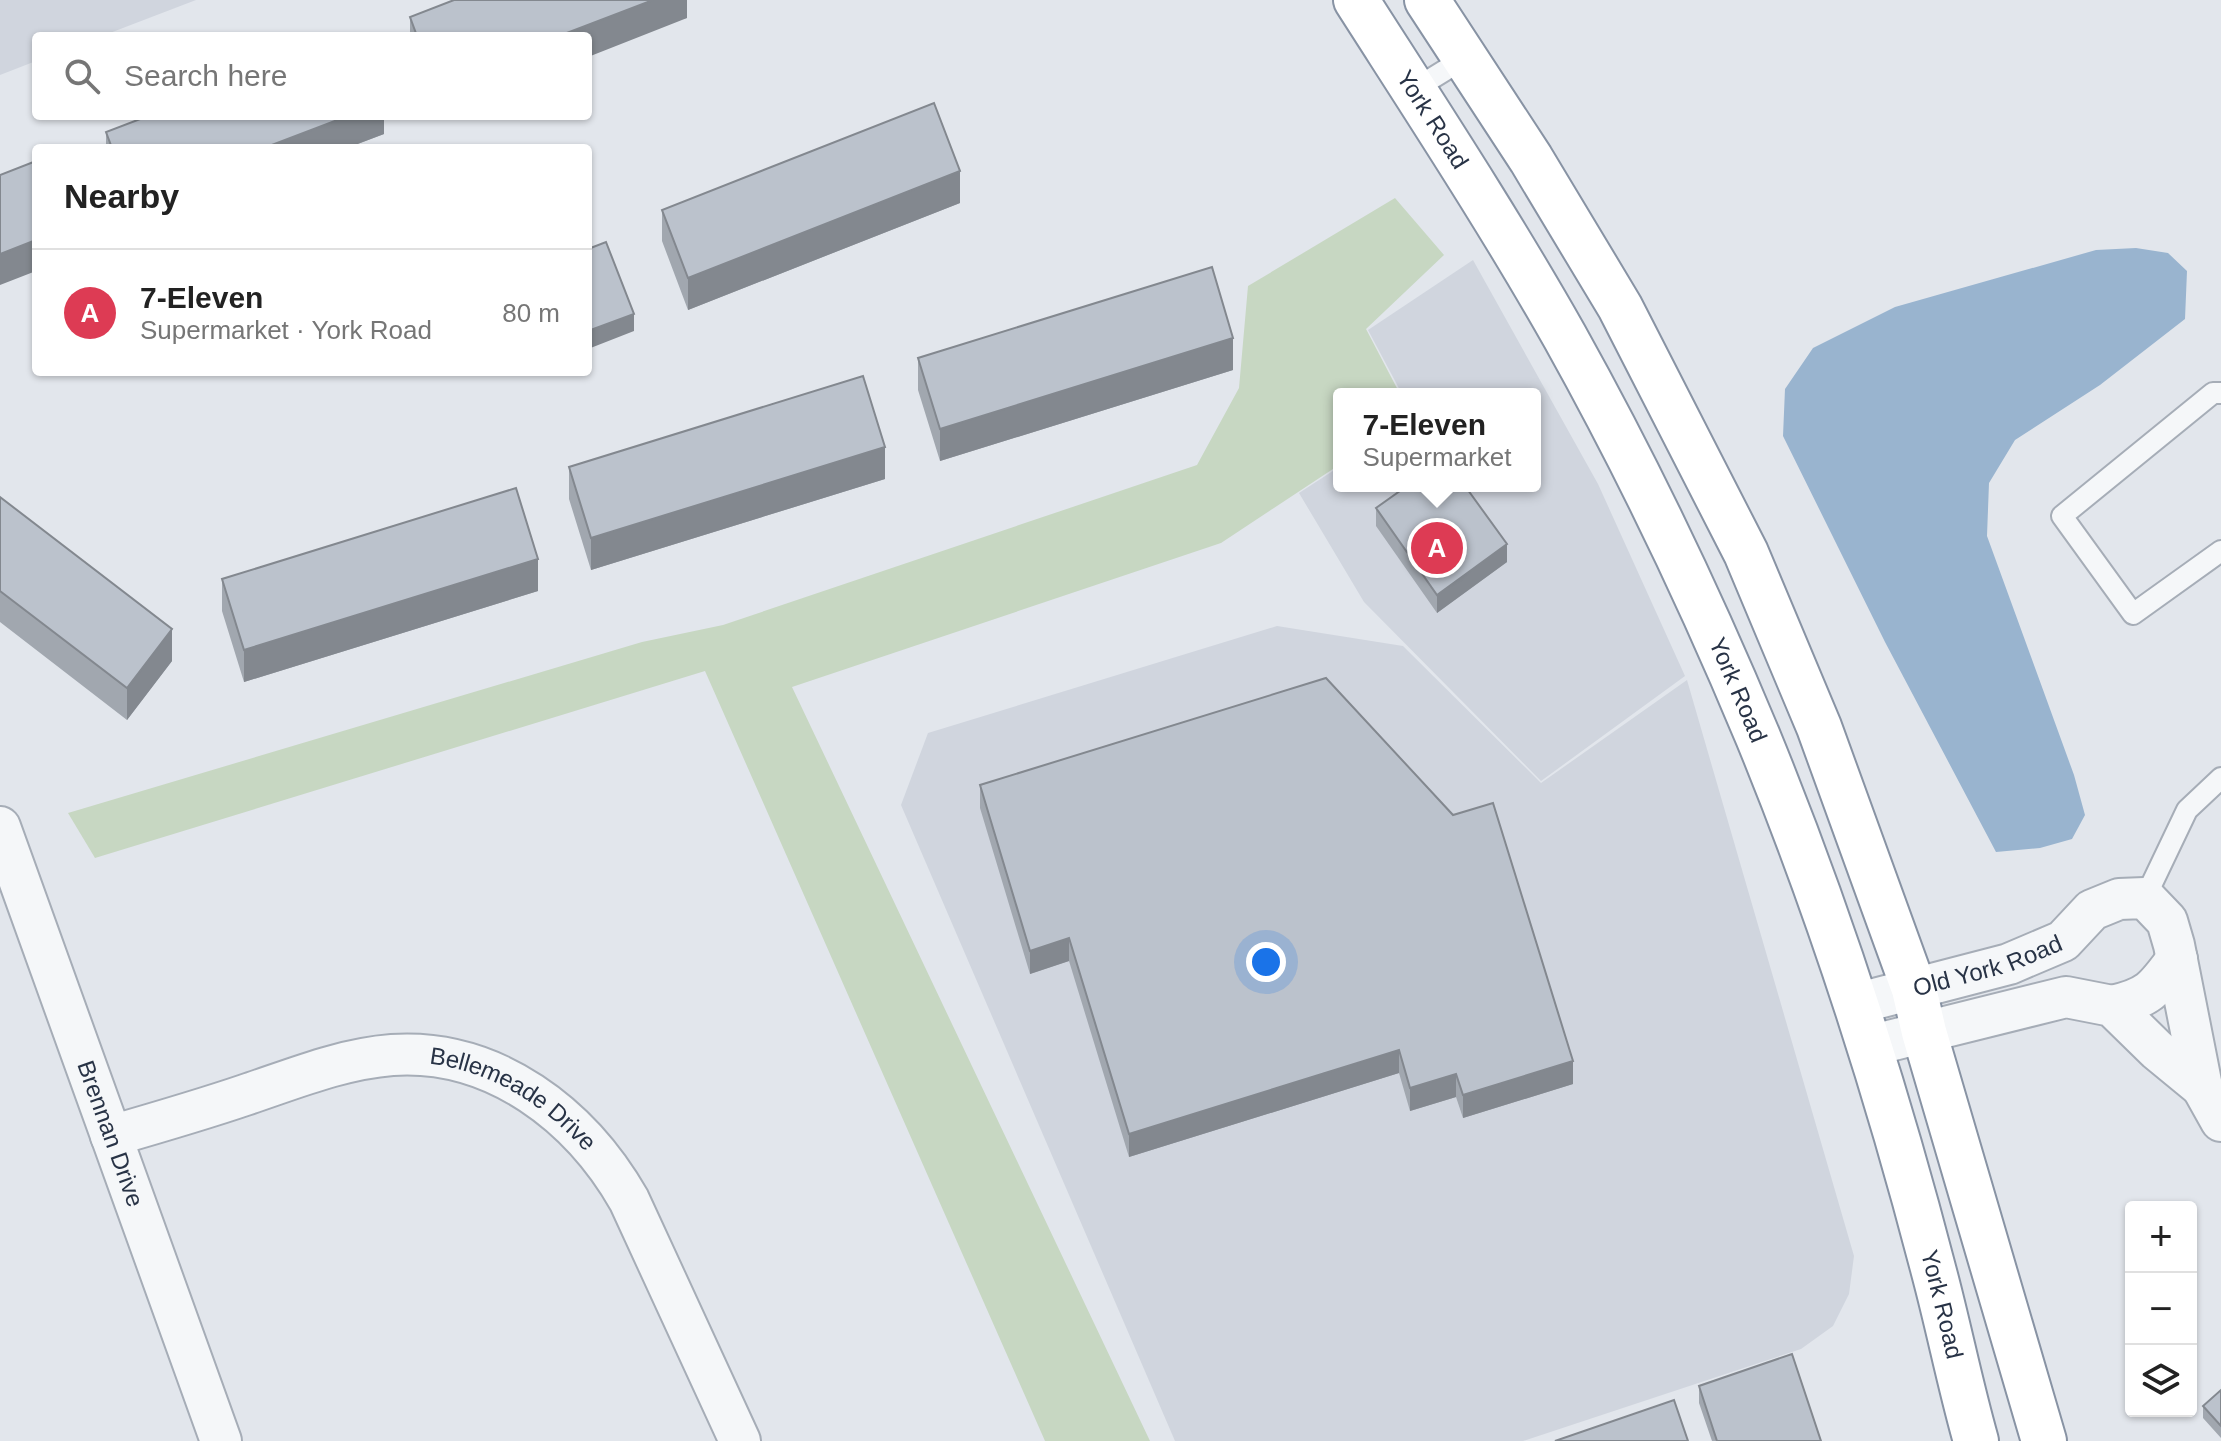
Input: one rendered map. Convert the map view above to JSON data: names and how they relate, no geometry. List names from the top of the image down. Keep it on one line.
{"streets":{"highway":["York Road"],"street":["Old York Road","Bellemeade Drive","Brennan Drive"]},"crossings":[["York Road","Old York Road"],["Bellemeade Drive","Brennan Drive"]],"page":{"search":"Search here","heading":"Nearby","list":[{"mark":"A","name":"7-Eleven","note":"Supermarket · York Road","value":"80 m"}],"popup":["7-Eleven","Supermarket"],"pins":"A","map_buttons":["+","−"]}}
